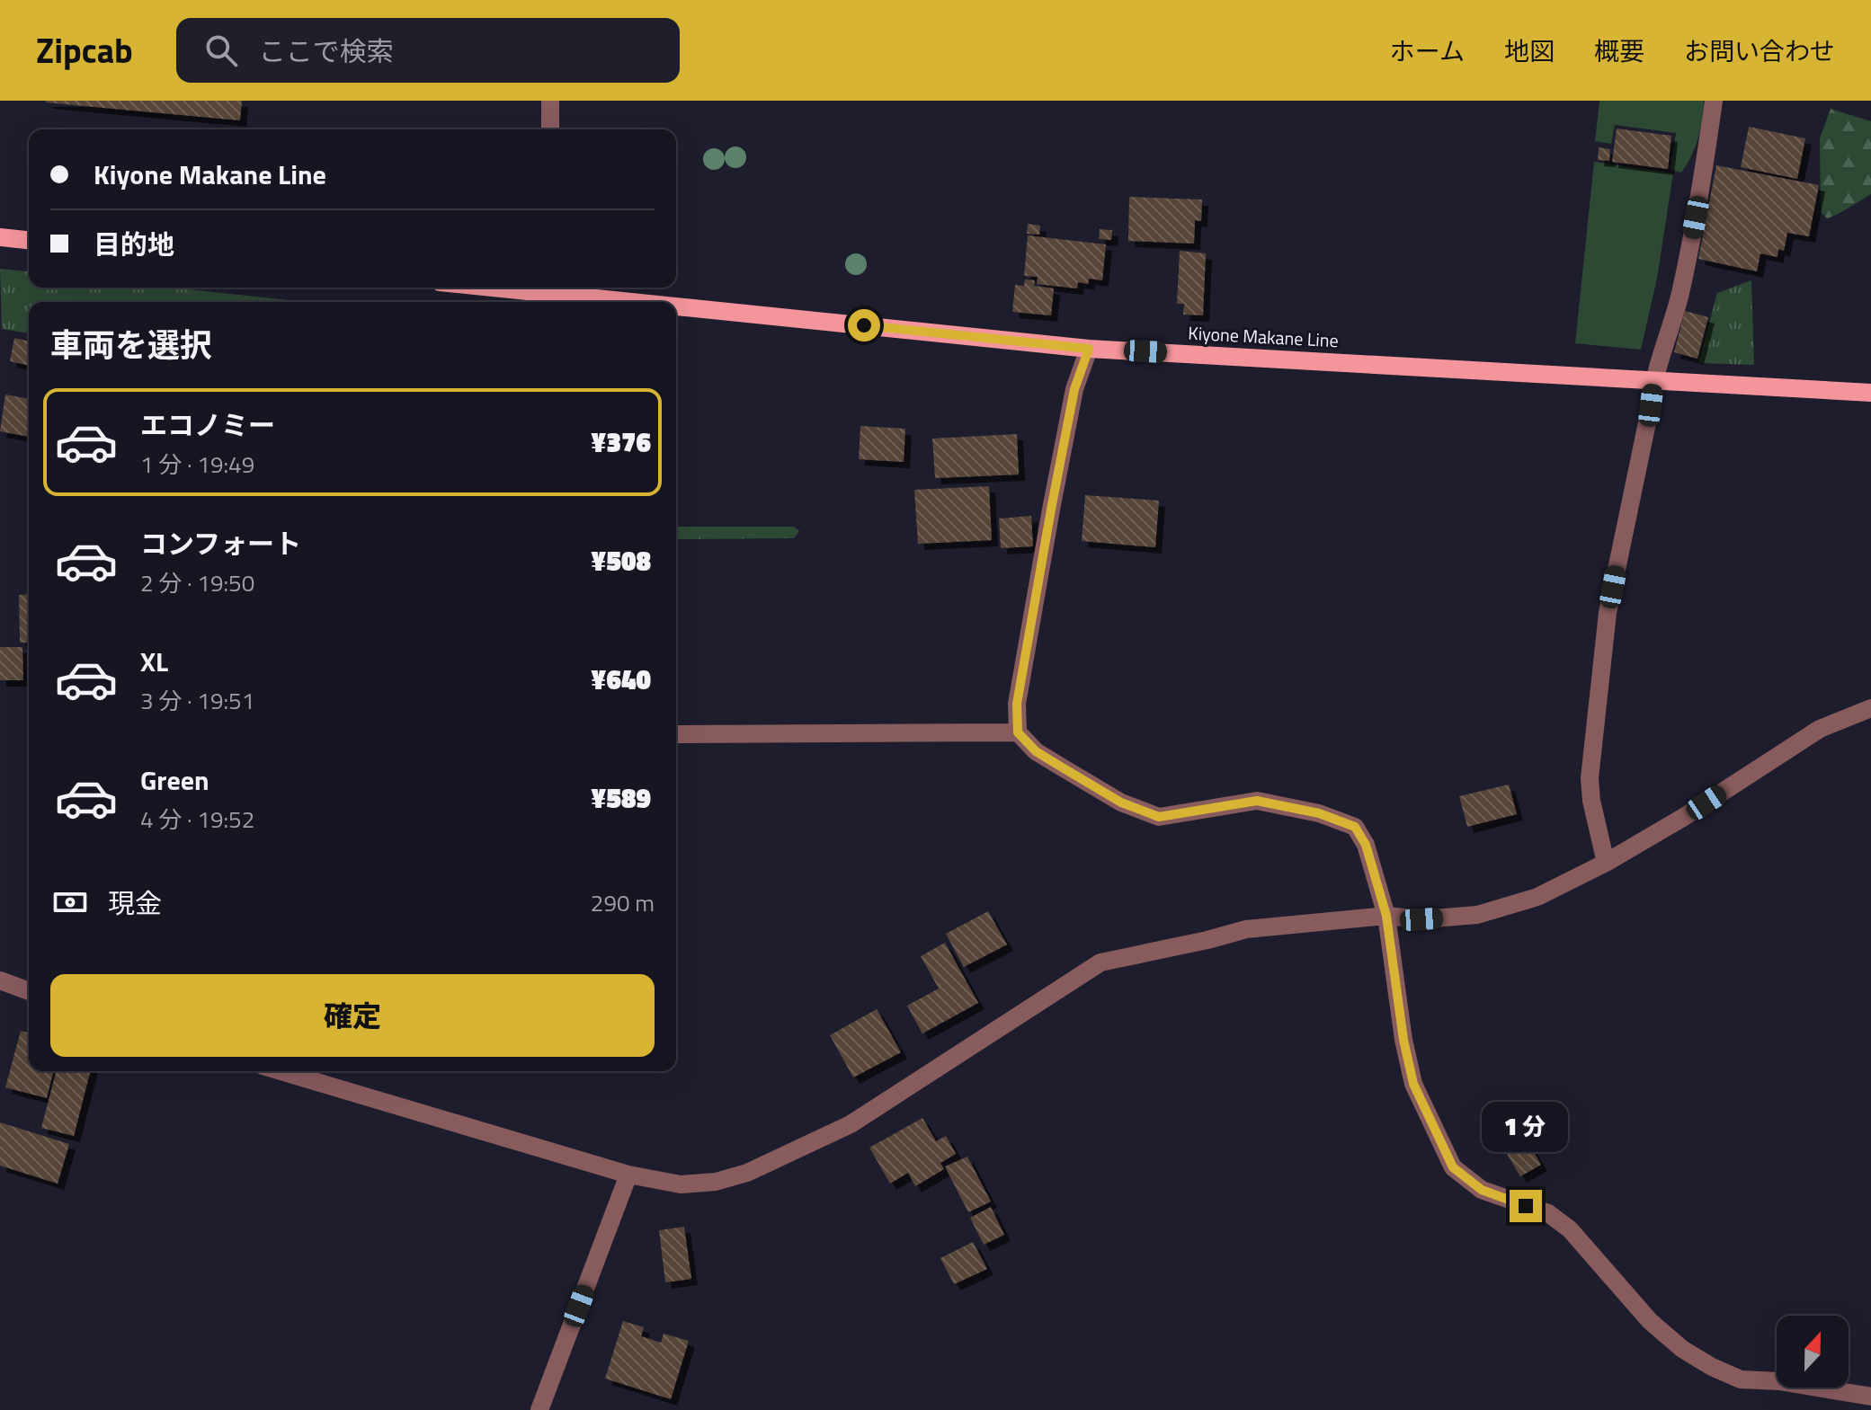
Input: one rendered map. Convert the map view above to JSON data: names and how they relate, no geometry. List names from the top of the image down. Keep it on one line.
{"streets":{"main road":["Kiyone Makane Line"]},"north":"top","page":{"header":"Zipcab","search":"ここで検索","nav":["ホーム","地図","概要","お問い合わせ"],"banner":["Kiyone Makane Line","目的地"],"heading":"車両を選択","list":[{"name":"エコノミー","note":"1 分 · 19:49","value":"¥376"},{"name":"コンフォート","note":"2 分 · 19:50","value":"¥508"},{"name":"XL","note":"3 分 · 19:51","value":"¥640"},{"name":"Green","note":"4 分 · 19:52","value":"¥589"}],"pay":["現金","290 m"],"buttons":"確定","bubble":"1 分"}}
